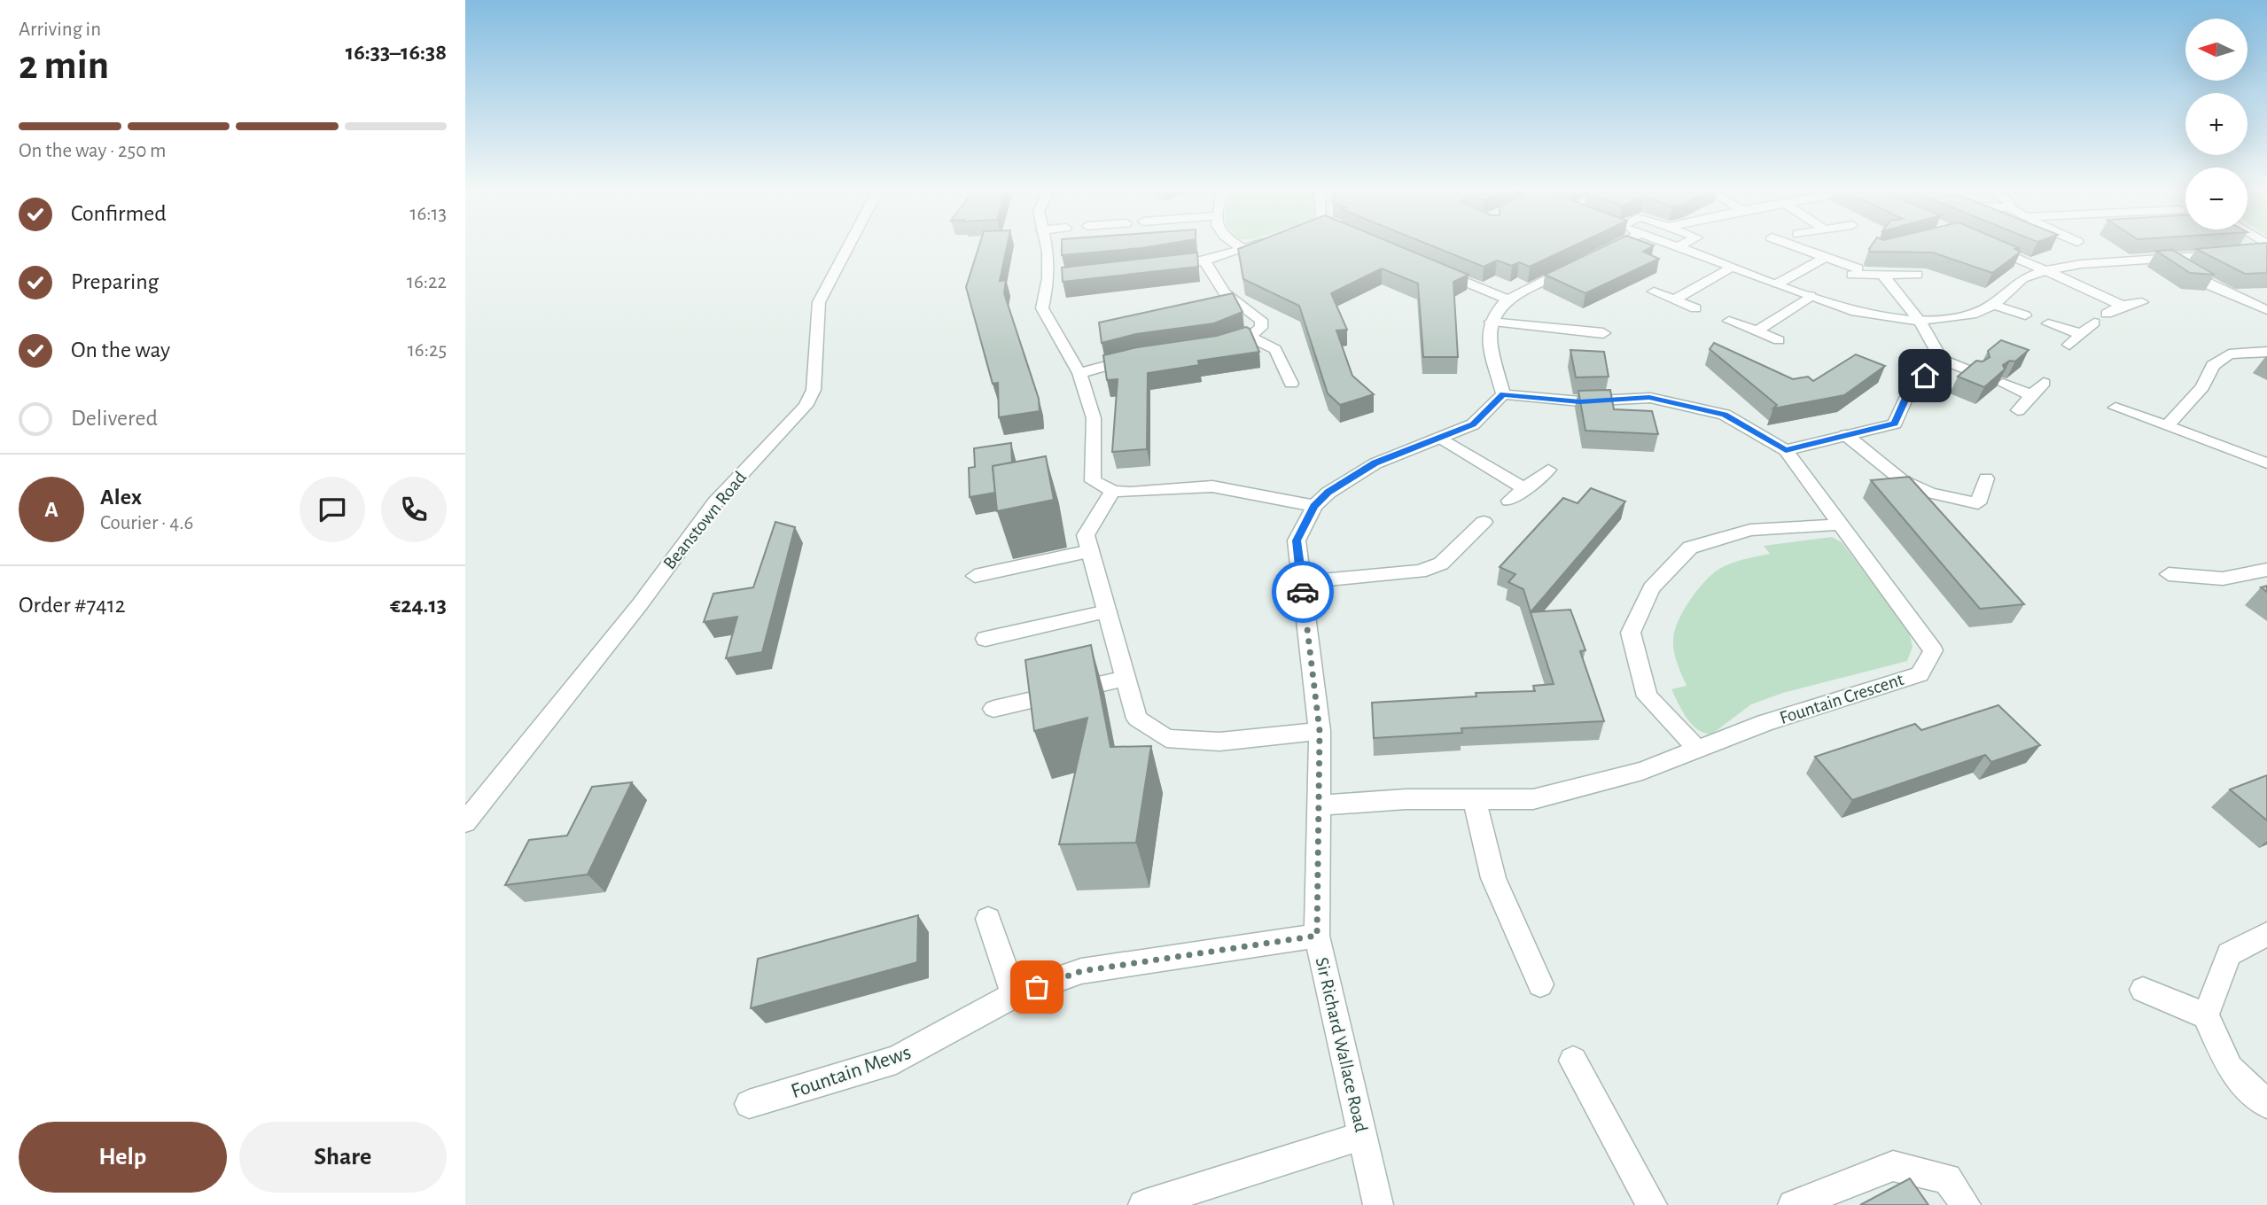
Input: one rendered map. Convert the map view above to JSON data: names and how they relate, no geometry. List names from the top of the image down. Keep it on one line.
{"streets":{"street":["Beanstown Road","Fountain Crescent","Sir Richard Wallace Road","Fountain Mews"]},"crossings":[["Fountain Crescent","Sir Richard Wallace Road"],["Sir Richard Wallace Road","Fountain Mews"]],"north":"left","page":{"heading":["2 min","Arriving in","16:33–16:38"],"panel":["Alex","Courier · 4.6","Order #7412","€24.13"],"map_buttons":["+","−"],"bar":"On the way · 250 m","list":[["Confirmed","16:13"],["Preparing","16:22"],["On the way","16:25"],"Delivered"],"round":"A","buttons":["Help","Share"]}}
